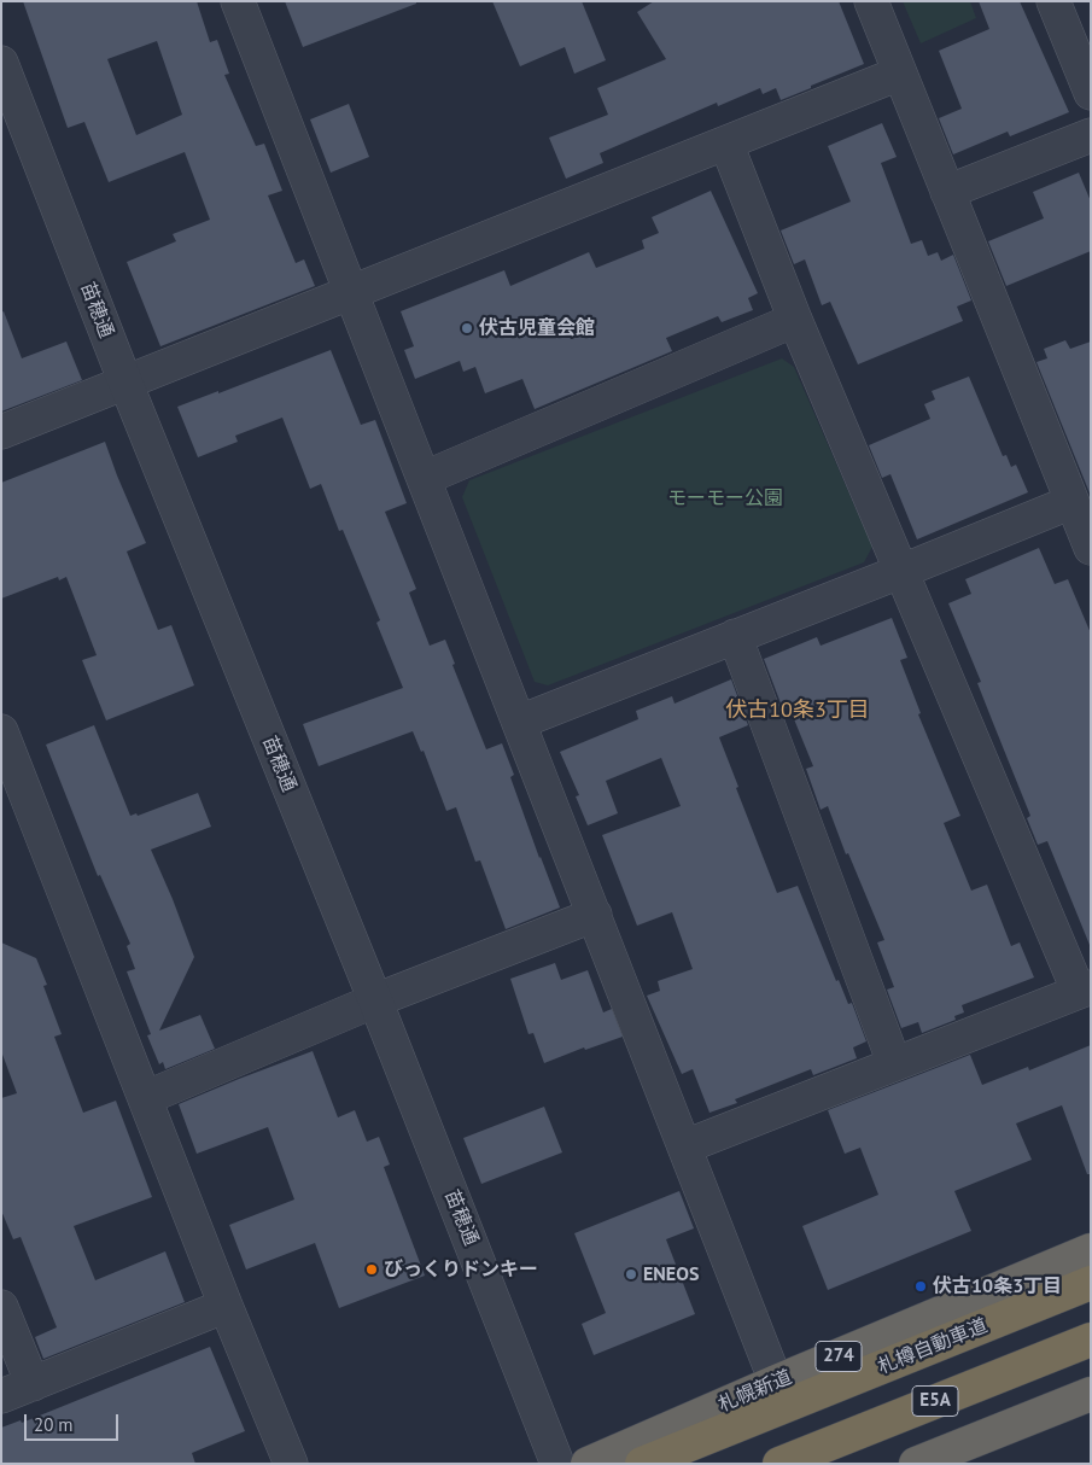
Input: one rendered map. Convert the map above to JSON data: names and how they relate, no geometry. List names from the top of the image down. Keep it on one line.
{"streets":{"highway":["札樽自動車道","274","札幌新道","E5A"],"street":["苗穂通"]},"districts":["伏古10条3丁目"],"parks":["モーモー公園"],"places":["伏古児童会館","びっくりドンキー","ENEOS","伏古10条3丁目"],"scale_bar":"20 m"}
